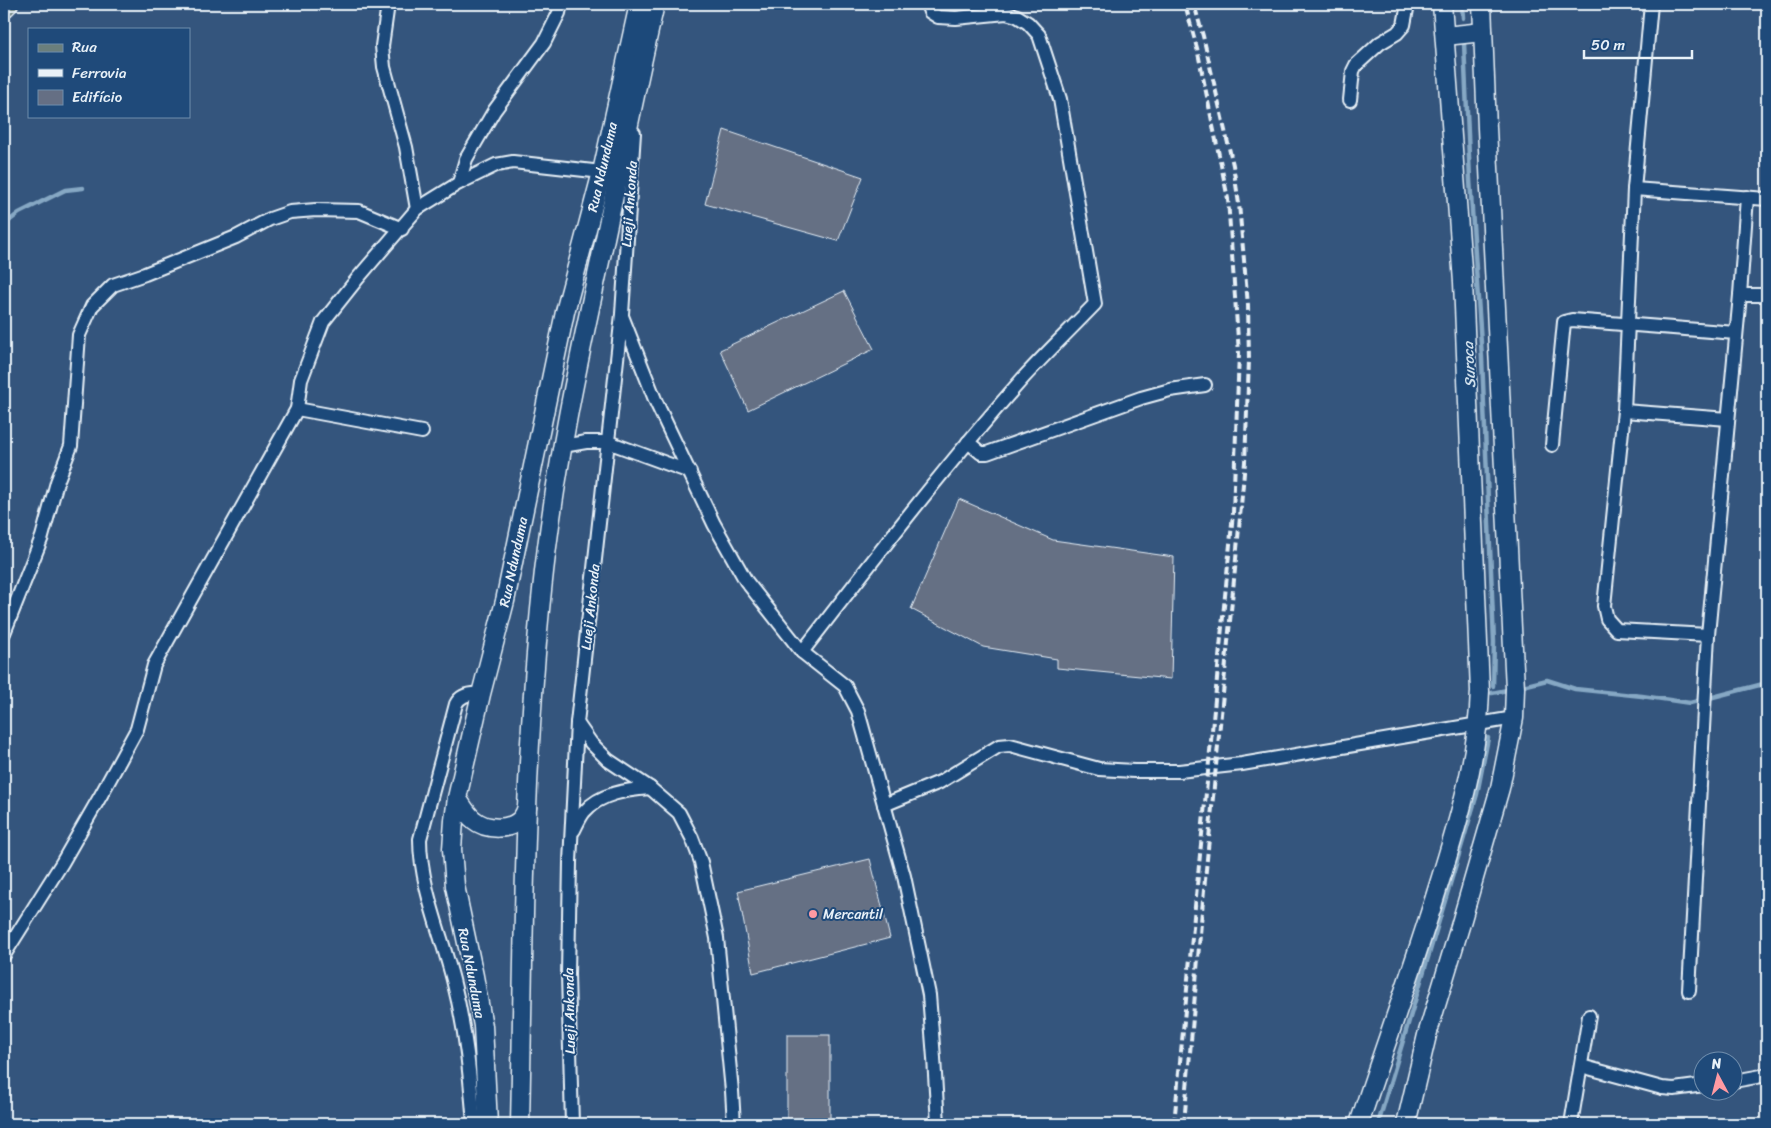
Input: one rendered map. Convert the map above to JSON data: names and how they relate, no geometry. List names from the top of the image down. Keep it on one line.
{"streets":{"main road":["Rua Ndunduma"],"street":["Lueji Ankonda"]},"crossings":[["Rua Ndunduma","Lueji Ankonda"]],"water":["Suroca"],"places":["Mercantil"],"legend":["Rua","Ferrovia","Edifício"],"scale_bar":"50 m","north":"top"}
